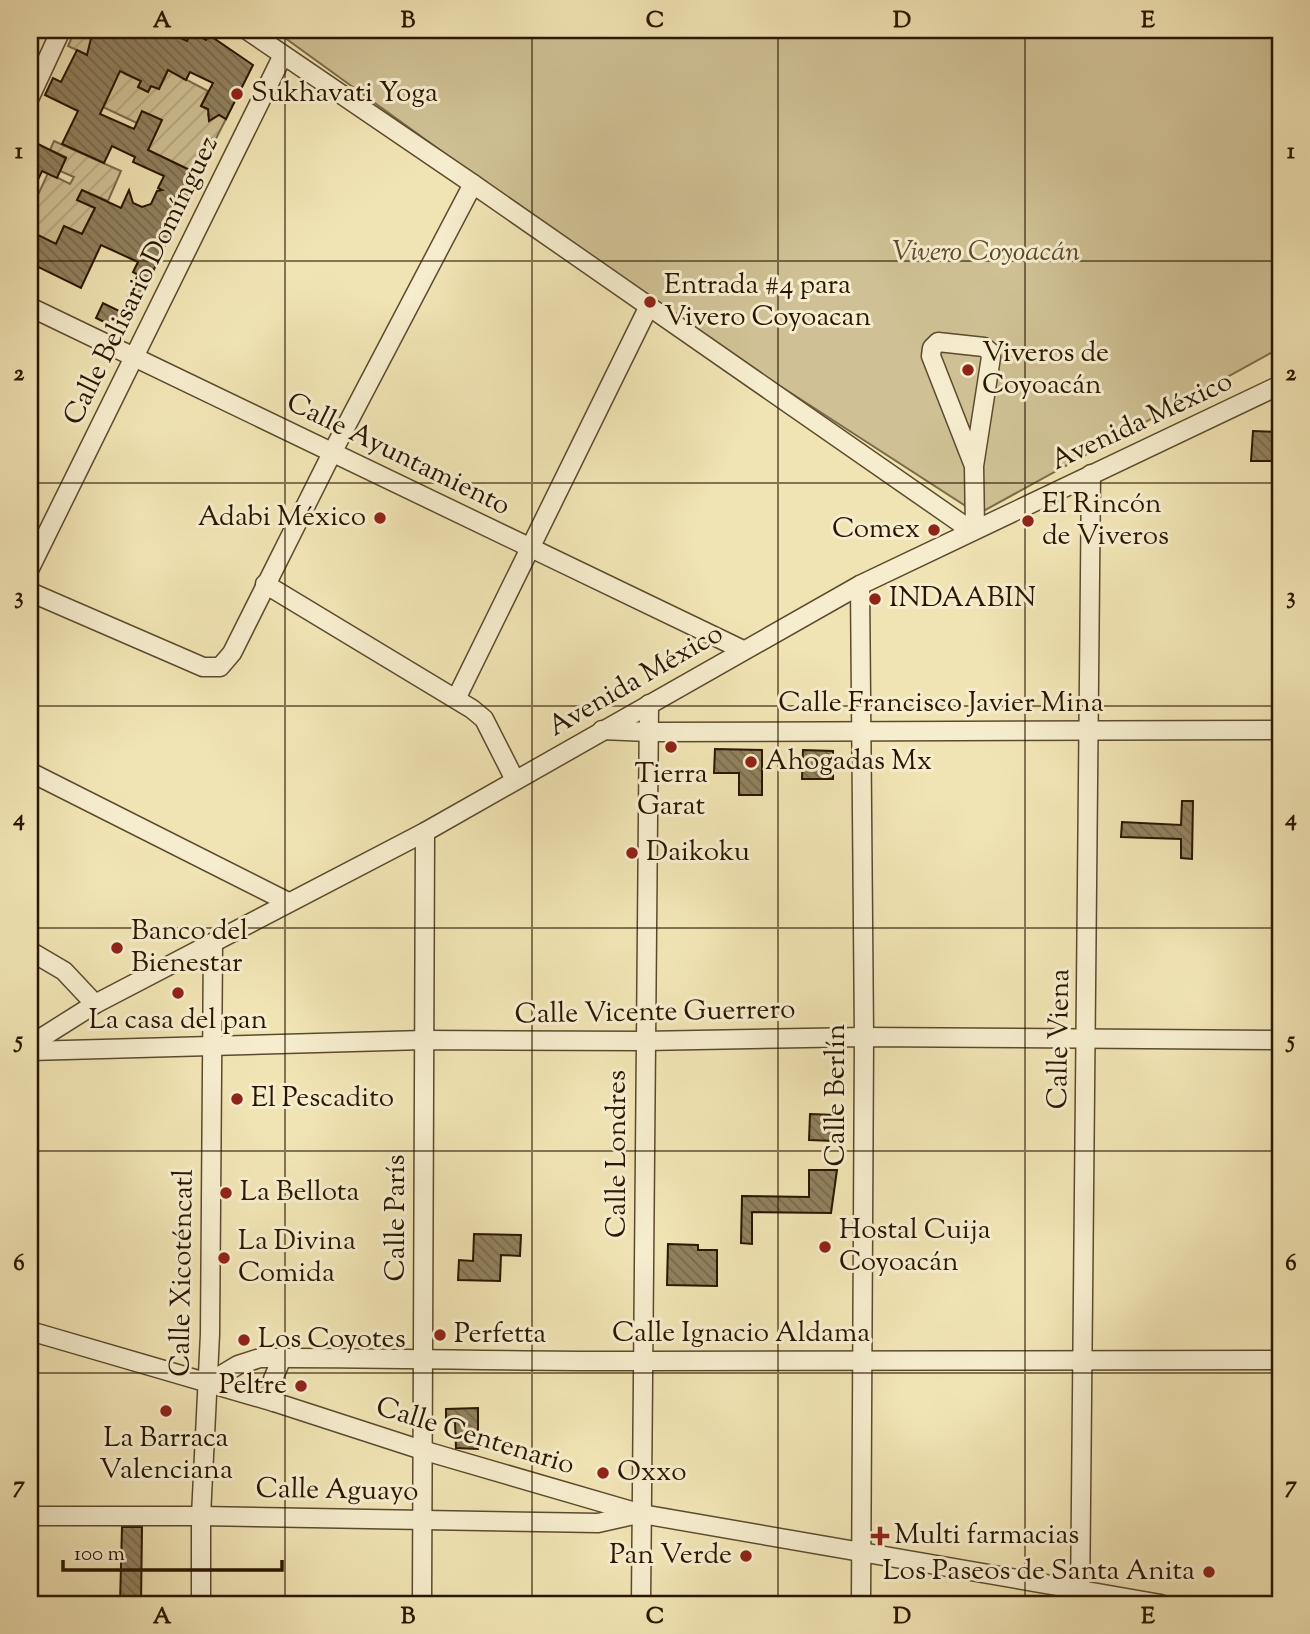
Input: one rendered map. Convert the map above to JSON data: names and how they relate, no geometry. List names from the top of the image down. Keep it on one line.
{"streets":{"street":["Calle Belisario Domínguez","Avenida México","Calle Ayuntamiento","Calle Francisco Javier Mina","Calle Vicente Guerrero","Calle Viena","Calle Berlín","Calle Londres","Calle París","Calle Xicoténcatl","Calle Ignacio Aldama","Calle Centenario","Calle Aguayo"]},"crossings":[["Calle Belisario Domínguez","Calle Ayuntamiento"],["Avenida México","Calle Ayuntamiento"],["Avenida México","Calle Francisco Javier Mina"],["Avenida México","Calle Viena"],["Avenida México","Calle Berlín"],["Avenida México","Calle Londres"],["Avenida México","Calle París"],["Avenida México","Calle Xicoténcatl"],["Calle Francisco Javier Mina","Calle Viena"],["Calle Francisco Javier Mina","Calle Berlín"],["Calle Francisco Javier Mina","Calle Londres"],["Calle Vicente Guerrero","Calle Viena"],["Calle Vicente Guerrero","Calle Berlín"],["Calle Vicente Guerrero","Calle Londres"],["Calle Vicente Guerrero","Calle París"],["Calle Vicente Guerrero","Calle Xicoténcatl"],["Calle Viena","Calle Ignacio Aldama"],["Calle Viena","Calle Centenario"],["Calle Berlín","Calle Ignacio Aldama"],["Calle Berlín","Calle Centenario"],["Calle Londres","Calle Ignacio Aldama"],["Calle Londres","Calle Centenario"],["Calle Londres","Calle Aguayo"],["Calle París","Calle Ignacio Aldama"],["Calle París","Calle Centenario"],["Calle París","Calle Aguayo"],["Calle Xicoténcatl","Calle Ignacio Aldama"],["Calle Xicoténcatl","Calle Centenario"],["Calle Xicoténcatl","Calle Aguayo"],["Calle Ignacio Aldama","Calle Centenario"],["Calle Centenario","Calle Aguayo"]],"parks":["Vivero Coyoacán"],"places":{"other":["Sukhavati Yoga","Entrada #4 para Vivero Coyoacan","Viveros de Coyoacán","Adabi México","El Rincón de Viveros","Comex","INDAABIN","Tierra Garat","Ahogadas Mx","Daikoku","Banco del Bienestar","La casa del pan","El Pescadito","La Bellota","Hostal Cuija Coyoacán","La Divina Comida","Perfetta","Los Coyotes","Peltre","La Barraca Valenciana","Oxxo","Pan Verde","Los Paseos de Santa Anita"],"health":["Multi farmacias"]},"scale_bar":"100 m","grid":{"columns":["A","B","C","D","E"],"rows":["1","2","3","4","5","6","7"]}}
